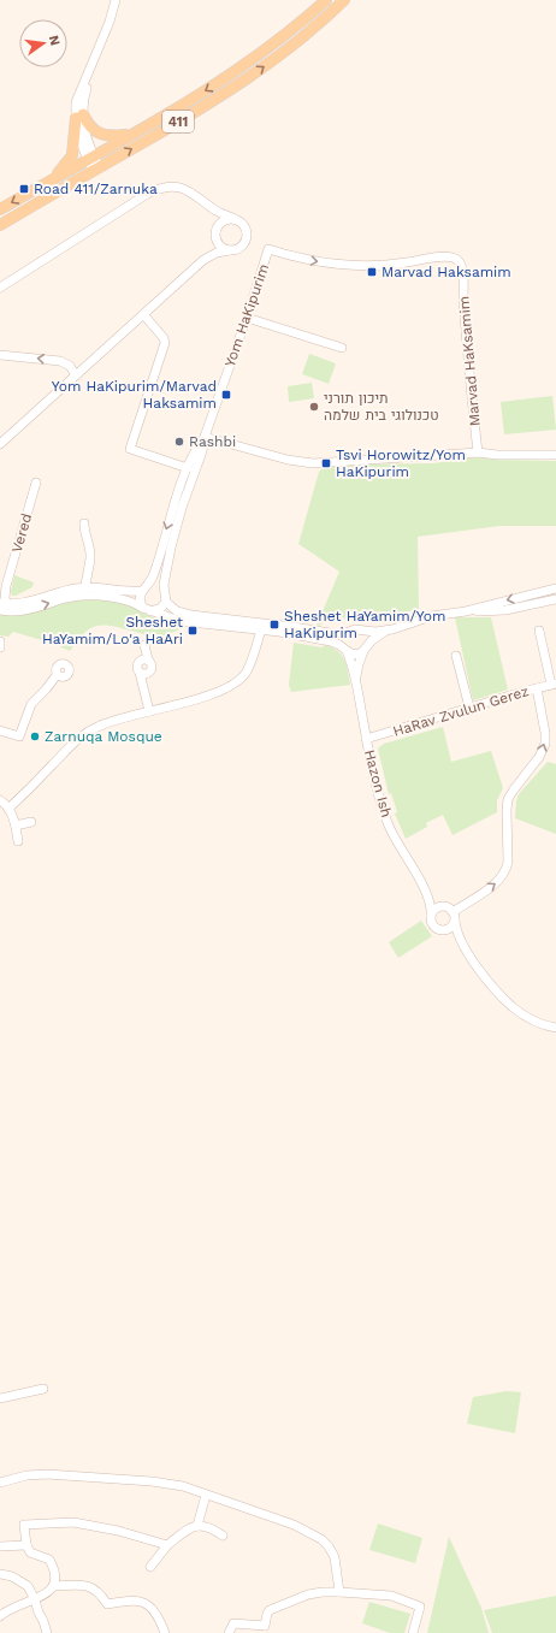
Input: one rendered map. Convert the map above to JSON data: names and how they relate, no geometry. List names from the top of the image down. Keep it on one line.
{"streets":{"main road":["411"],"street":["Yom HaKipurim","Marvad HaKsamim","Vered","HaRav Zvulun Gerez","Hazon Ish"]},"crossings":[["Yom HaKipurim","Marvad HaKsamim"],["HaRav Zvulun Gerez","Hazon Ish"]],"places":{"transit":["Road 411/Zarnuka","Marvad Haksamim","Yom HaKipurim/Marvad Haksamim","Tsvi Horowitz/Yom HaKipurim","Sheshet HaYamim/Yom HaKipurim","Sheshet HaYamim/Lo'a HaAri"],"other":["תיכון תורני טכנולוגי בית שלמה","Rashbi","Zarnuqa Mosque"]},"north":"right"}
